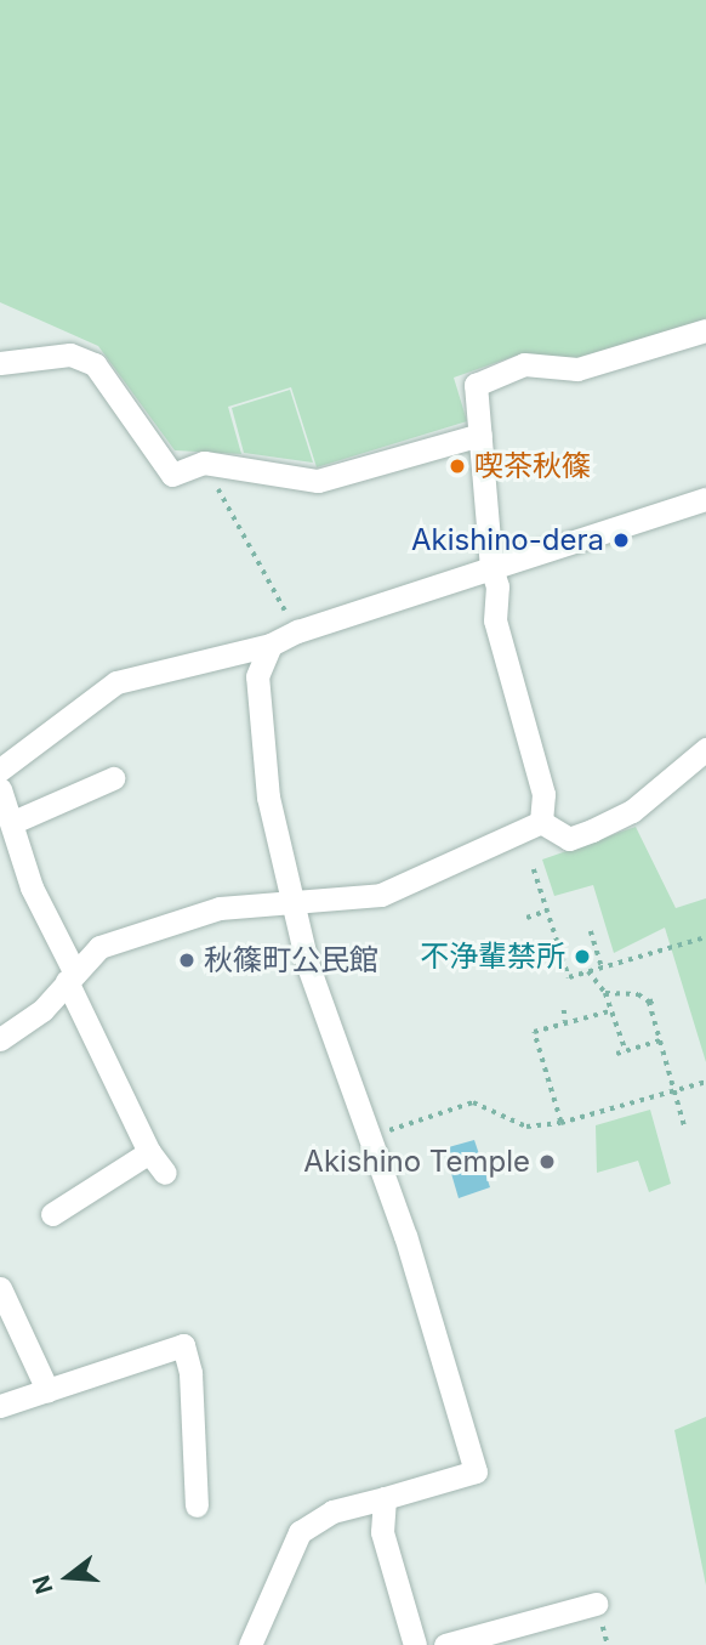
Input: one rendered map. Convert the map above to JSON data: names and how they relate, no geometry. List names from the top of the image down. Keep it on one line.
{"places":["喫茶秋篠","Akishino-dera","不浄輩禁所","秋篠町公民館","Akishino Temple"],"north":"left"}
